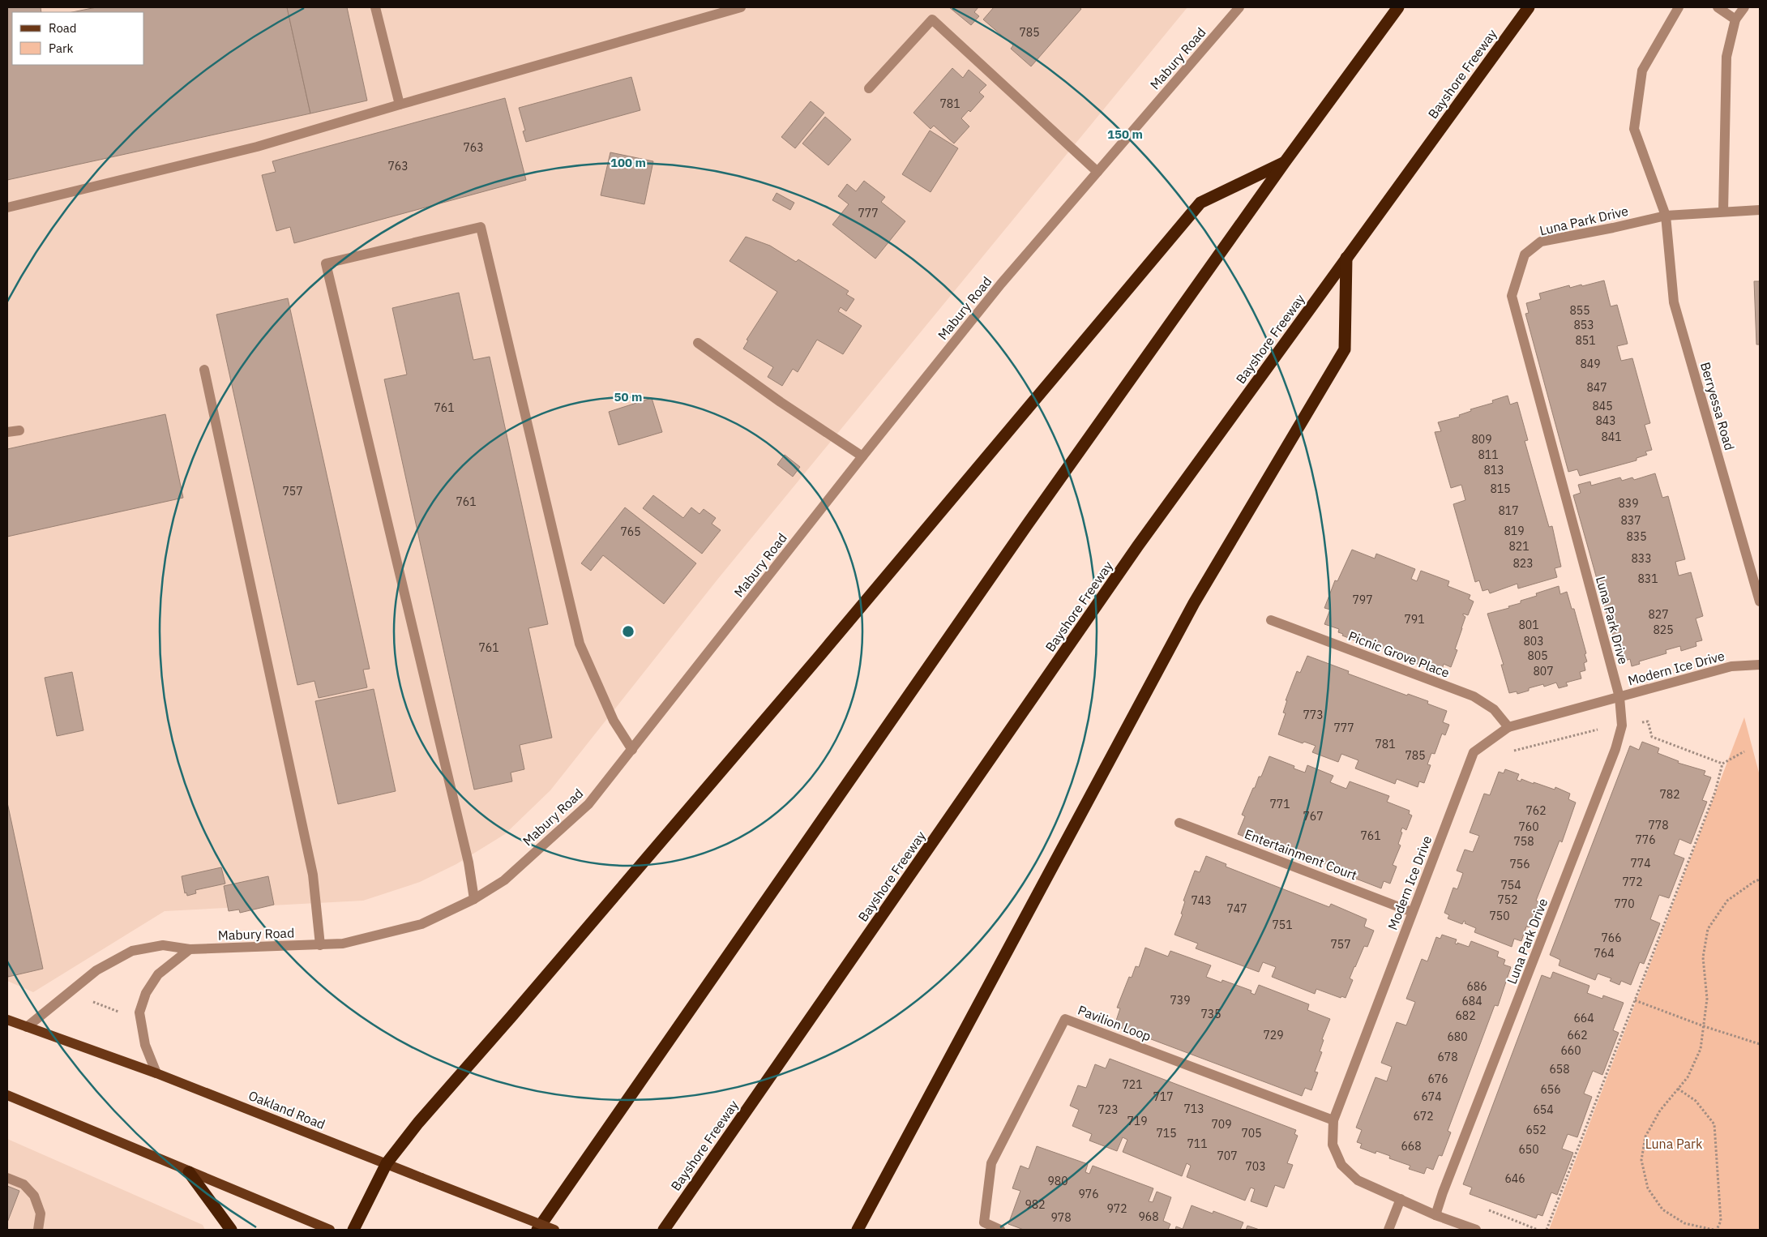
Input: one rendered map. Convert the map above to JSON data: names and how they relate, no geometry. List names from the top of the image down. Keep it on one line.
{"streets":{"highway":["Bayshore Freeway"],"main road":["Oakland Road"],"street":["Mabury Road","Luna Park Drive","Berryessa Road","Picnic Grove Place","Modern Ice Drive","Entertainment Court","Pavilion Loop"]},"crossings":[["Mabury Road","Oakland Road"],["Luna Park Drive","Berryessa Road"],["Luna Park Drive","Modern Ice Drive"],["Picnic Grove Place","Modern Ice Drive"],["Modern Ice Drive","Entertainment Court"],["Modern Ice Drive","Pavilion Loop"]],"parks":["Luna Park"],"house_numbers":["785","781","763","763","777","855","853","851","849","847","845","761","843","841","809","811","813","815","757","761","839","817","837","819","765","835","821","833","823","831","797","827","791","801","825","803","761","805","807","773","777","781","785","782","771","762","767","778","760","761","776","758","774","756","772","754","752","743","770","747","750","751","766","757","764","686","739","684","735","682","664","729","662","680","660","678","658","676","721","656","717","674","713","723","654","672","719","709","652","715","705","711","668","650","707","703","646","980","976","982","972","968","978"],"legend":["Road","Park"],"rings":["150 m","100 m","50 m"]}
